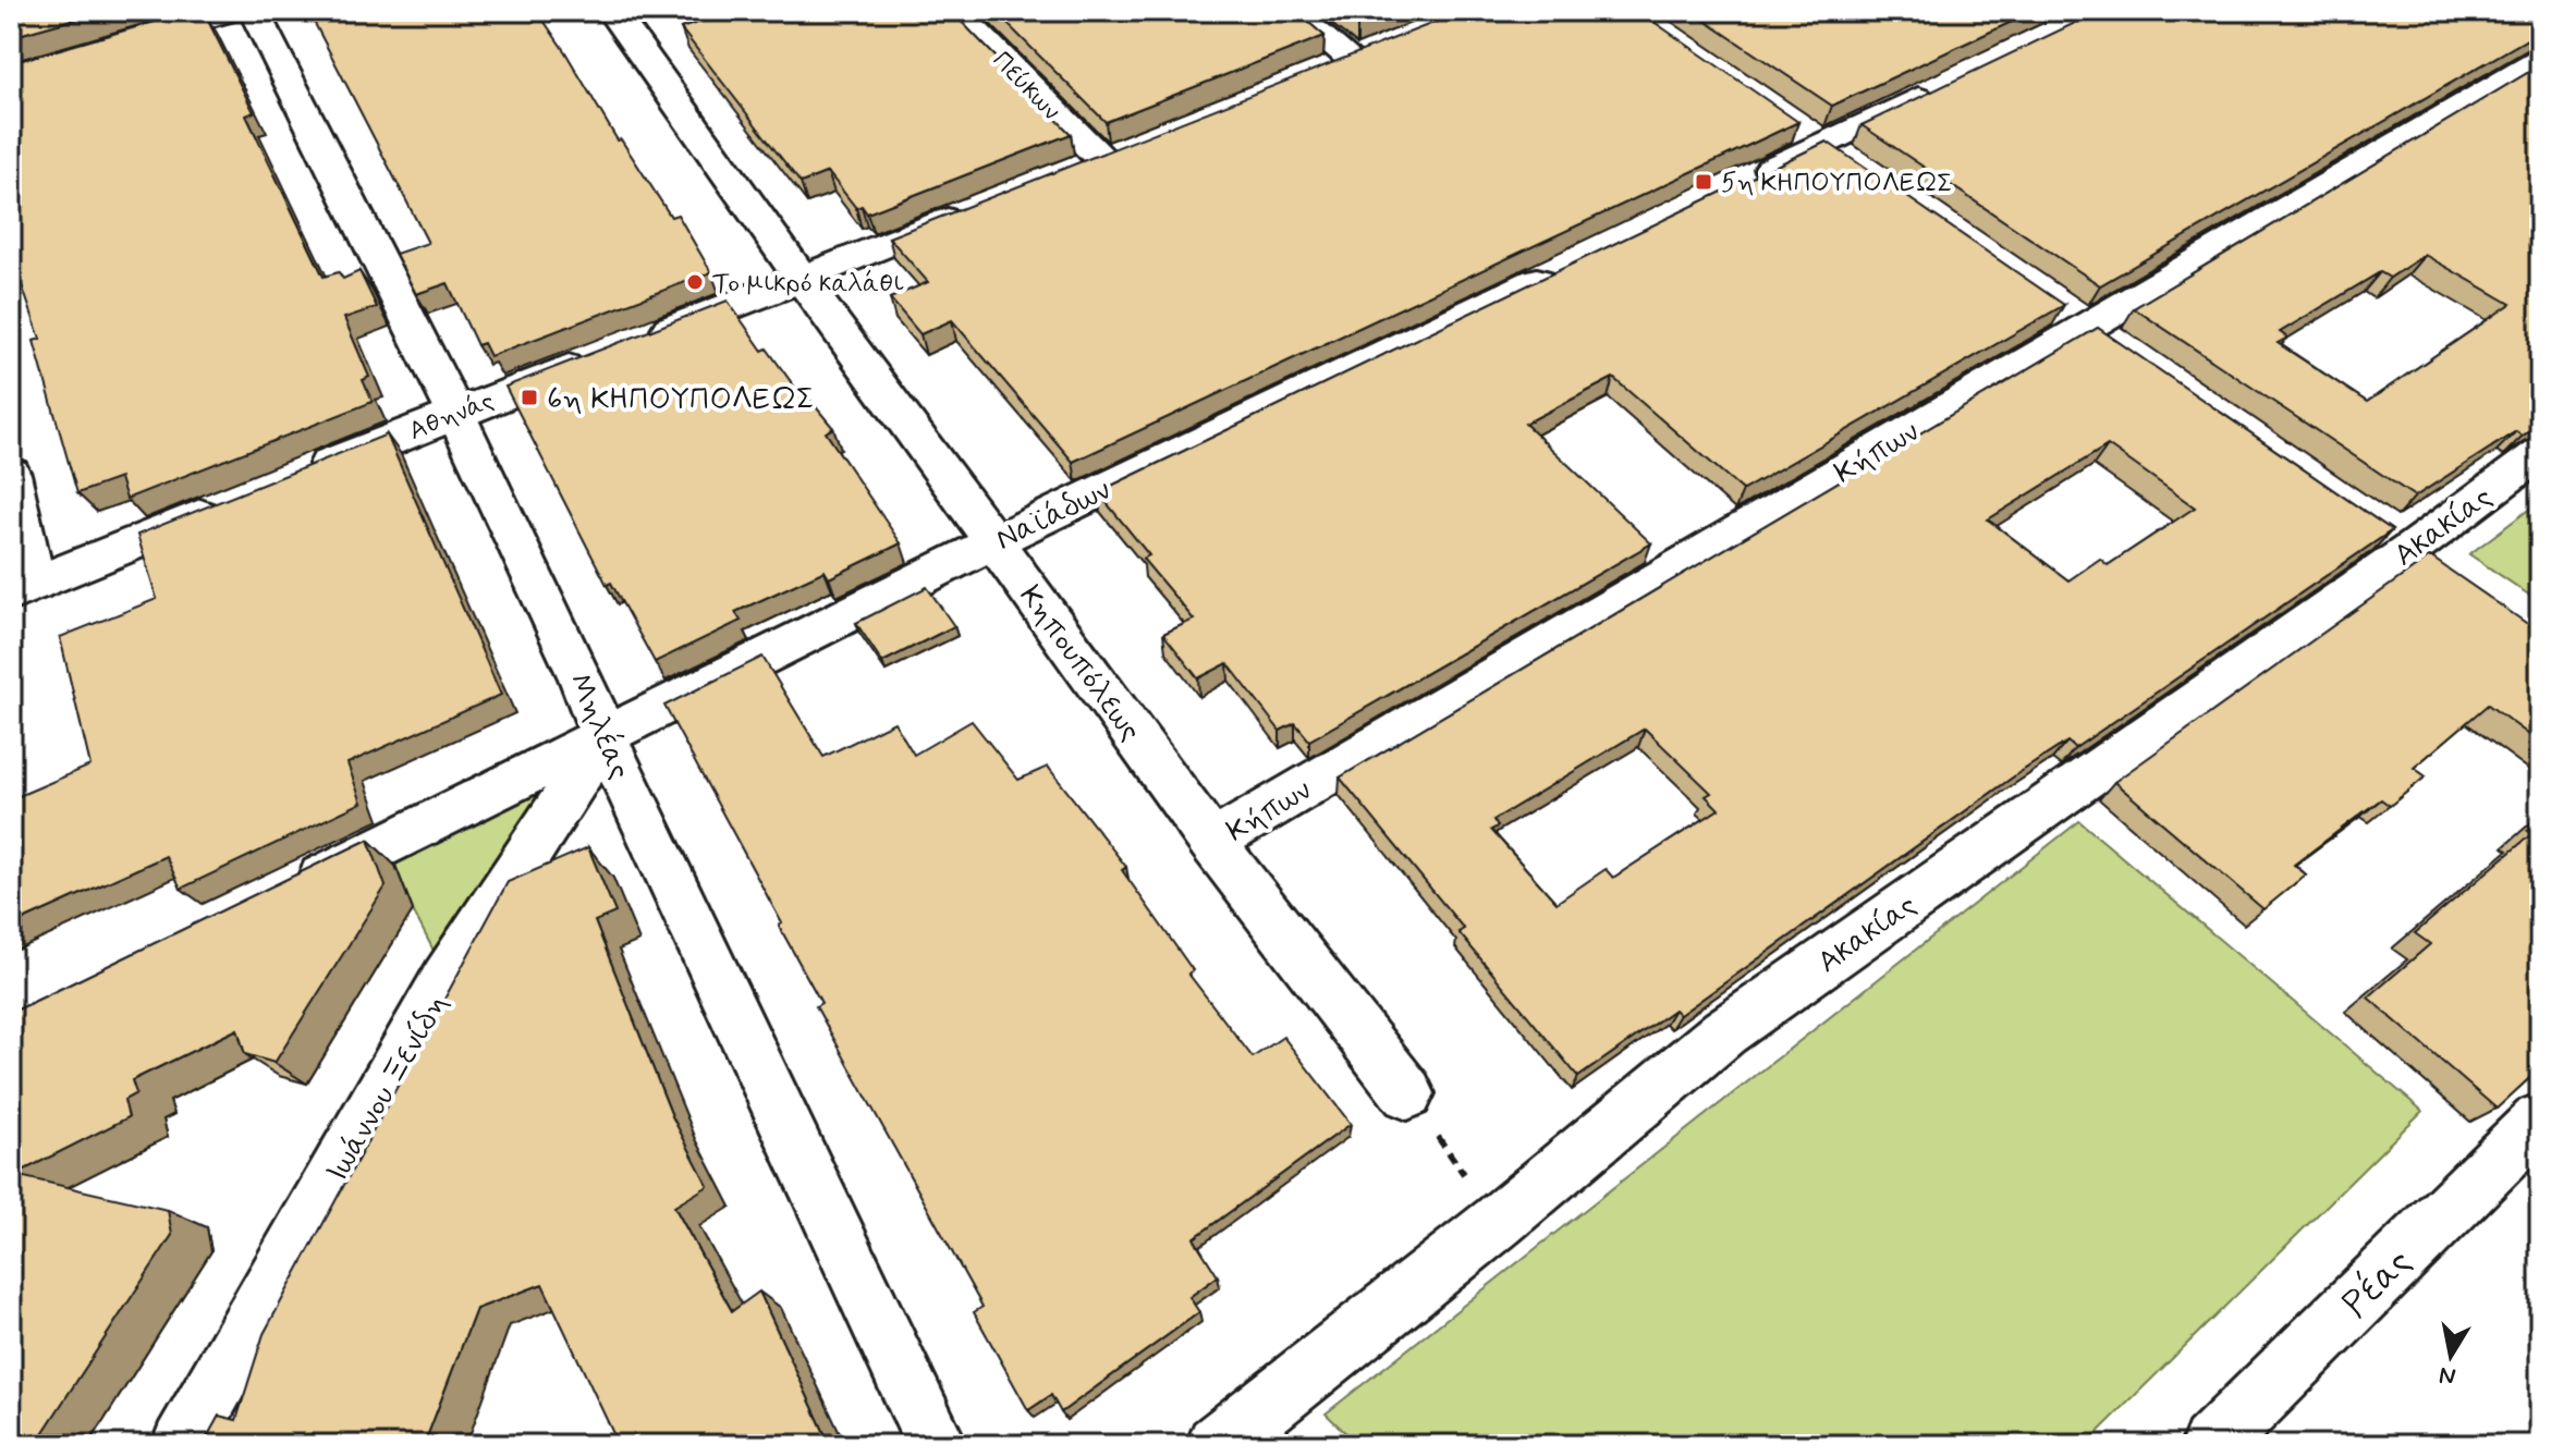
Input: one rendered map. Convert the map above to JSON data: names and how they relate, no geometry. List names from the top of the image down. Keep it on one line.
{"streets":{"street":["Πεύκων","Αθηνάς","Κήπων","Ναϊάδων","Ακακίας","Κηπουπόλεως","Μηλέας","Ιωάννου Ξενίδη","Ρέας"]},"crossings":[["Αθηνάς","Κηπουπόλεως"],["Αθηνάς","Μηλέας"],["Κήπων","Κηπουπόλεως"],["Ναϊάδων","Κηπουπόλεως"],["Ναϊάδων","Μηλέας"],["Ναϊάδων","Ιωάννου Ξενίδη"],["Μηλέας","Ιωάννου Ξενίδη"]],"places":{"transit":["5η ΚΗΠΟΥΠΟΛΕΩΣ","6η ΚΗΠΟΥΠΟΛΕΩΣ"],"other":["Το μικρό καλάθι"]},"north":"bottom"}
